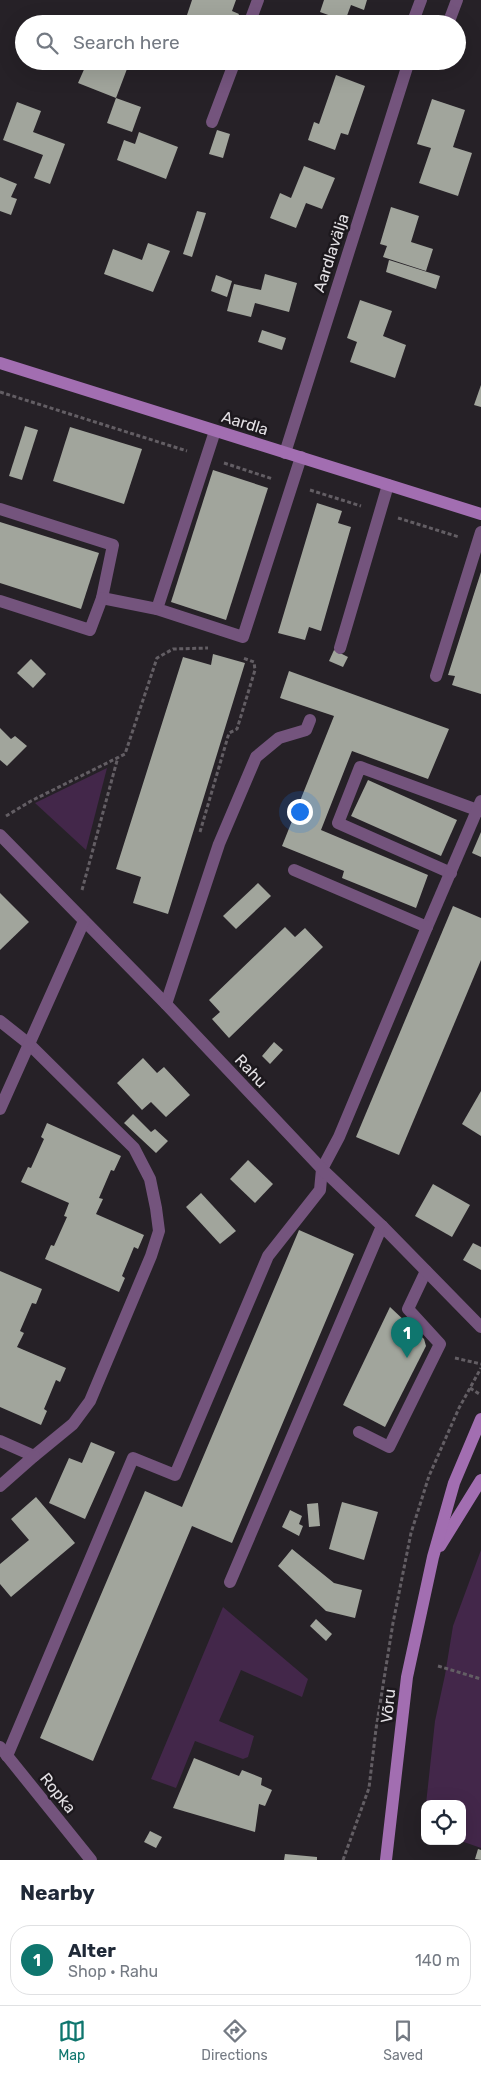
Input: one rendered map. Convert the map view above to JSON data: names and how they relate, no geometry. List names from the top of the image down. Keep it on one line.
{"streets":{"main road":["Aardla","Võru"],"street":["Aardlavälja","Rahu","Ropka"]},"crossings":[["Aardlavälja","Aardla"]],"page":{"search":"Search here","pins":"1","heading":"Nearby","list":[{"mark":"1","name":"Alter","note":"Shop · Rahu","value":"140 m"}],"nav":["Map","Directions","Saved"]}}
